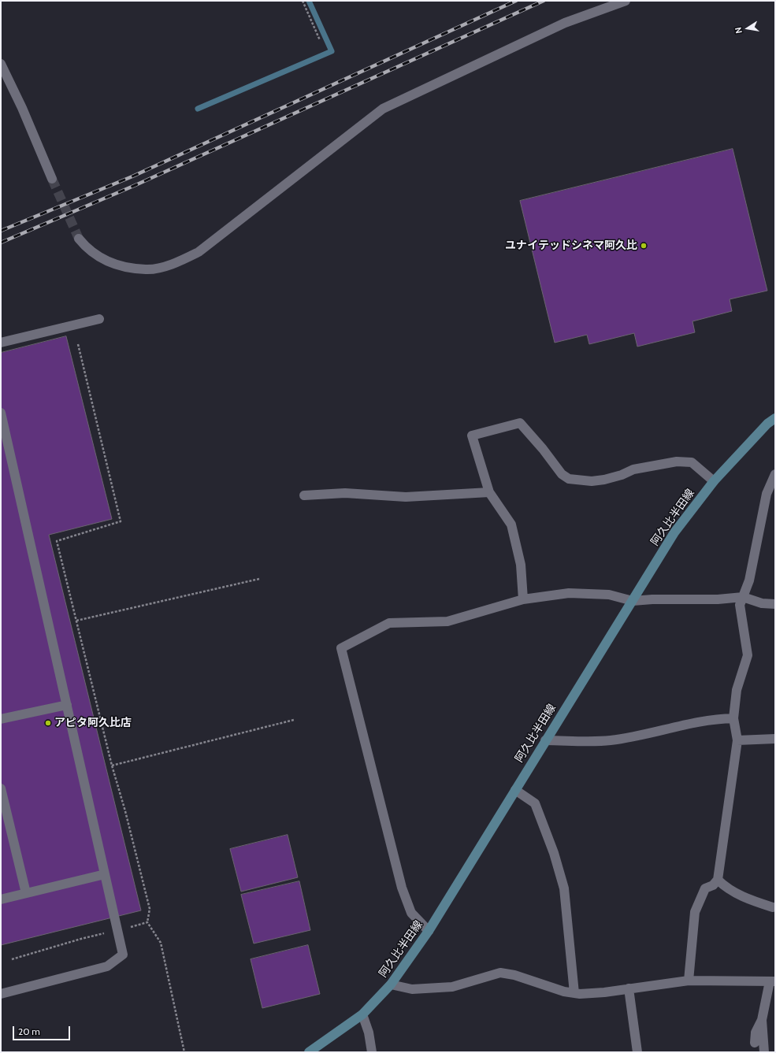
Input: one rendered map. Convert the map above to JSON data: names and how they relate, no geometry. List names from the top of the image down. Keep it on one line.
{"streets":{"main road":["阿久比半田線"]},"places":["ユナイテッドシネマ阿久比","アピタ阿久比店"],"scale_bar":"20 m","north":"left"}
